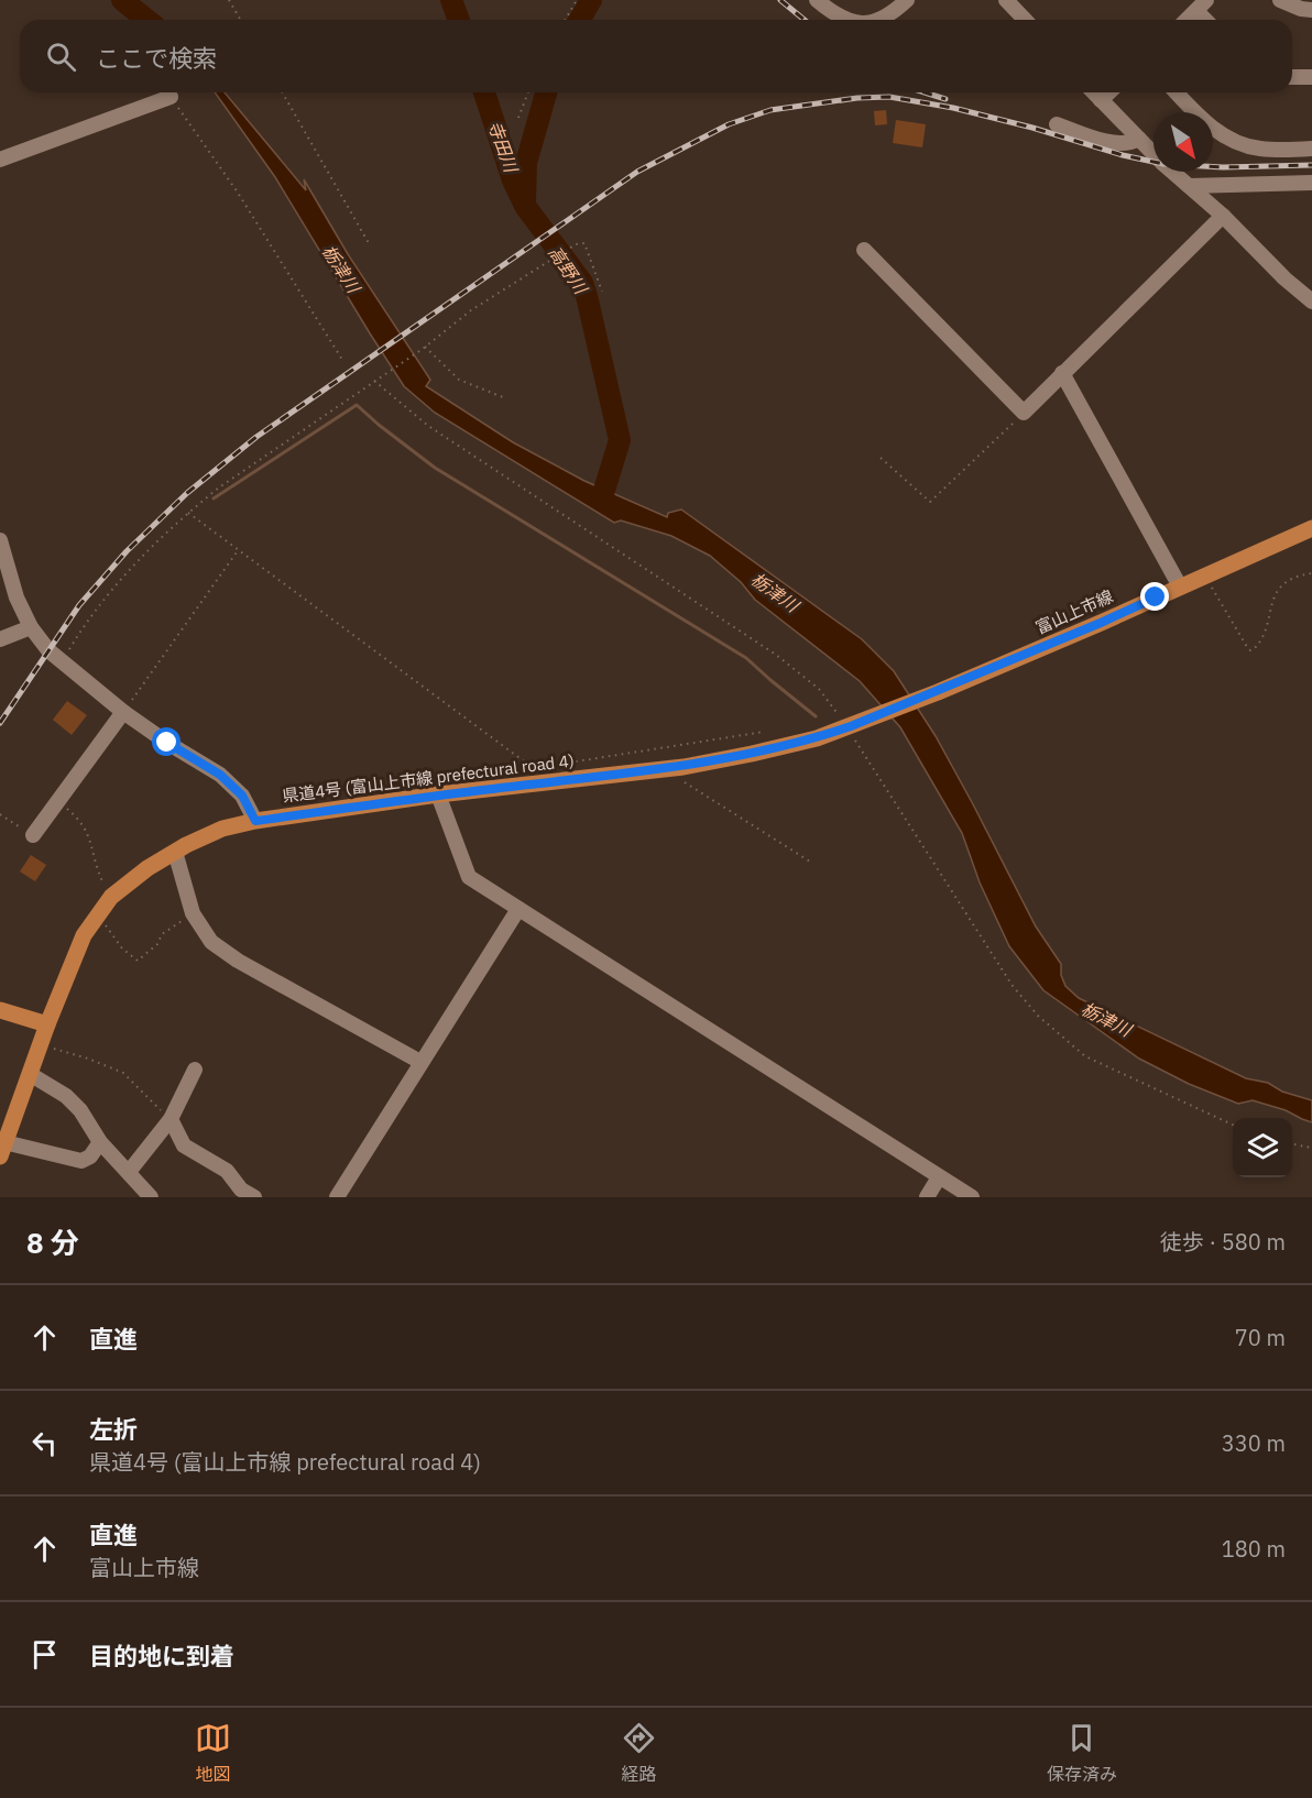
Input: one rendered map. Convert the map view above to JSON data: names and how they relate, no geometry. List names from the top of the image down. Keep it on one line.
{"streets":{"main road":["富山上市線","県道4号 (富山上市線 prefectural road 4)"]},"crossings":[["富山上市線","県道4号 (富山上市線 prefectural road 4)"]],"water":["寺田川","栃津川","高野川"],"north":"bottom right","page":{"search":"ここで検索","heading":["8 分","徒歩 · 580 m"],"list":[["直進","70 m"],["左折","県道4号 (富山上市線 prefectural road 4)","330 m"],["直進","富山上市線","180 m"],"目的地に到着"],"nav":["地図","経路","保存済み"]}}
